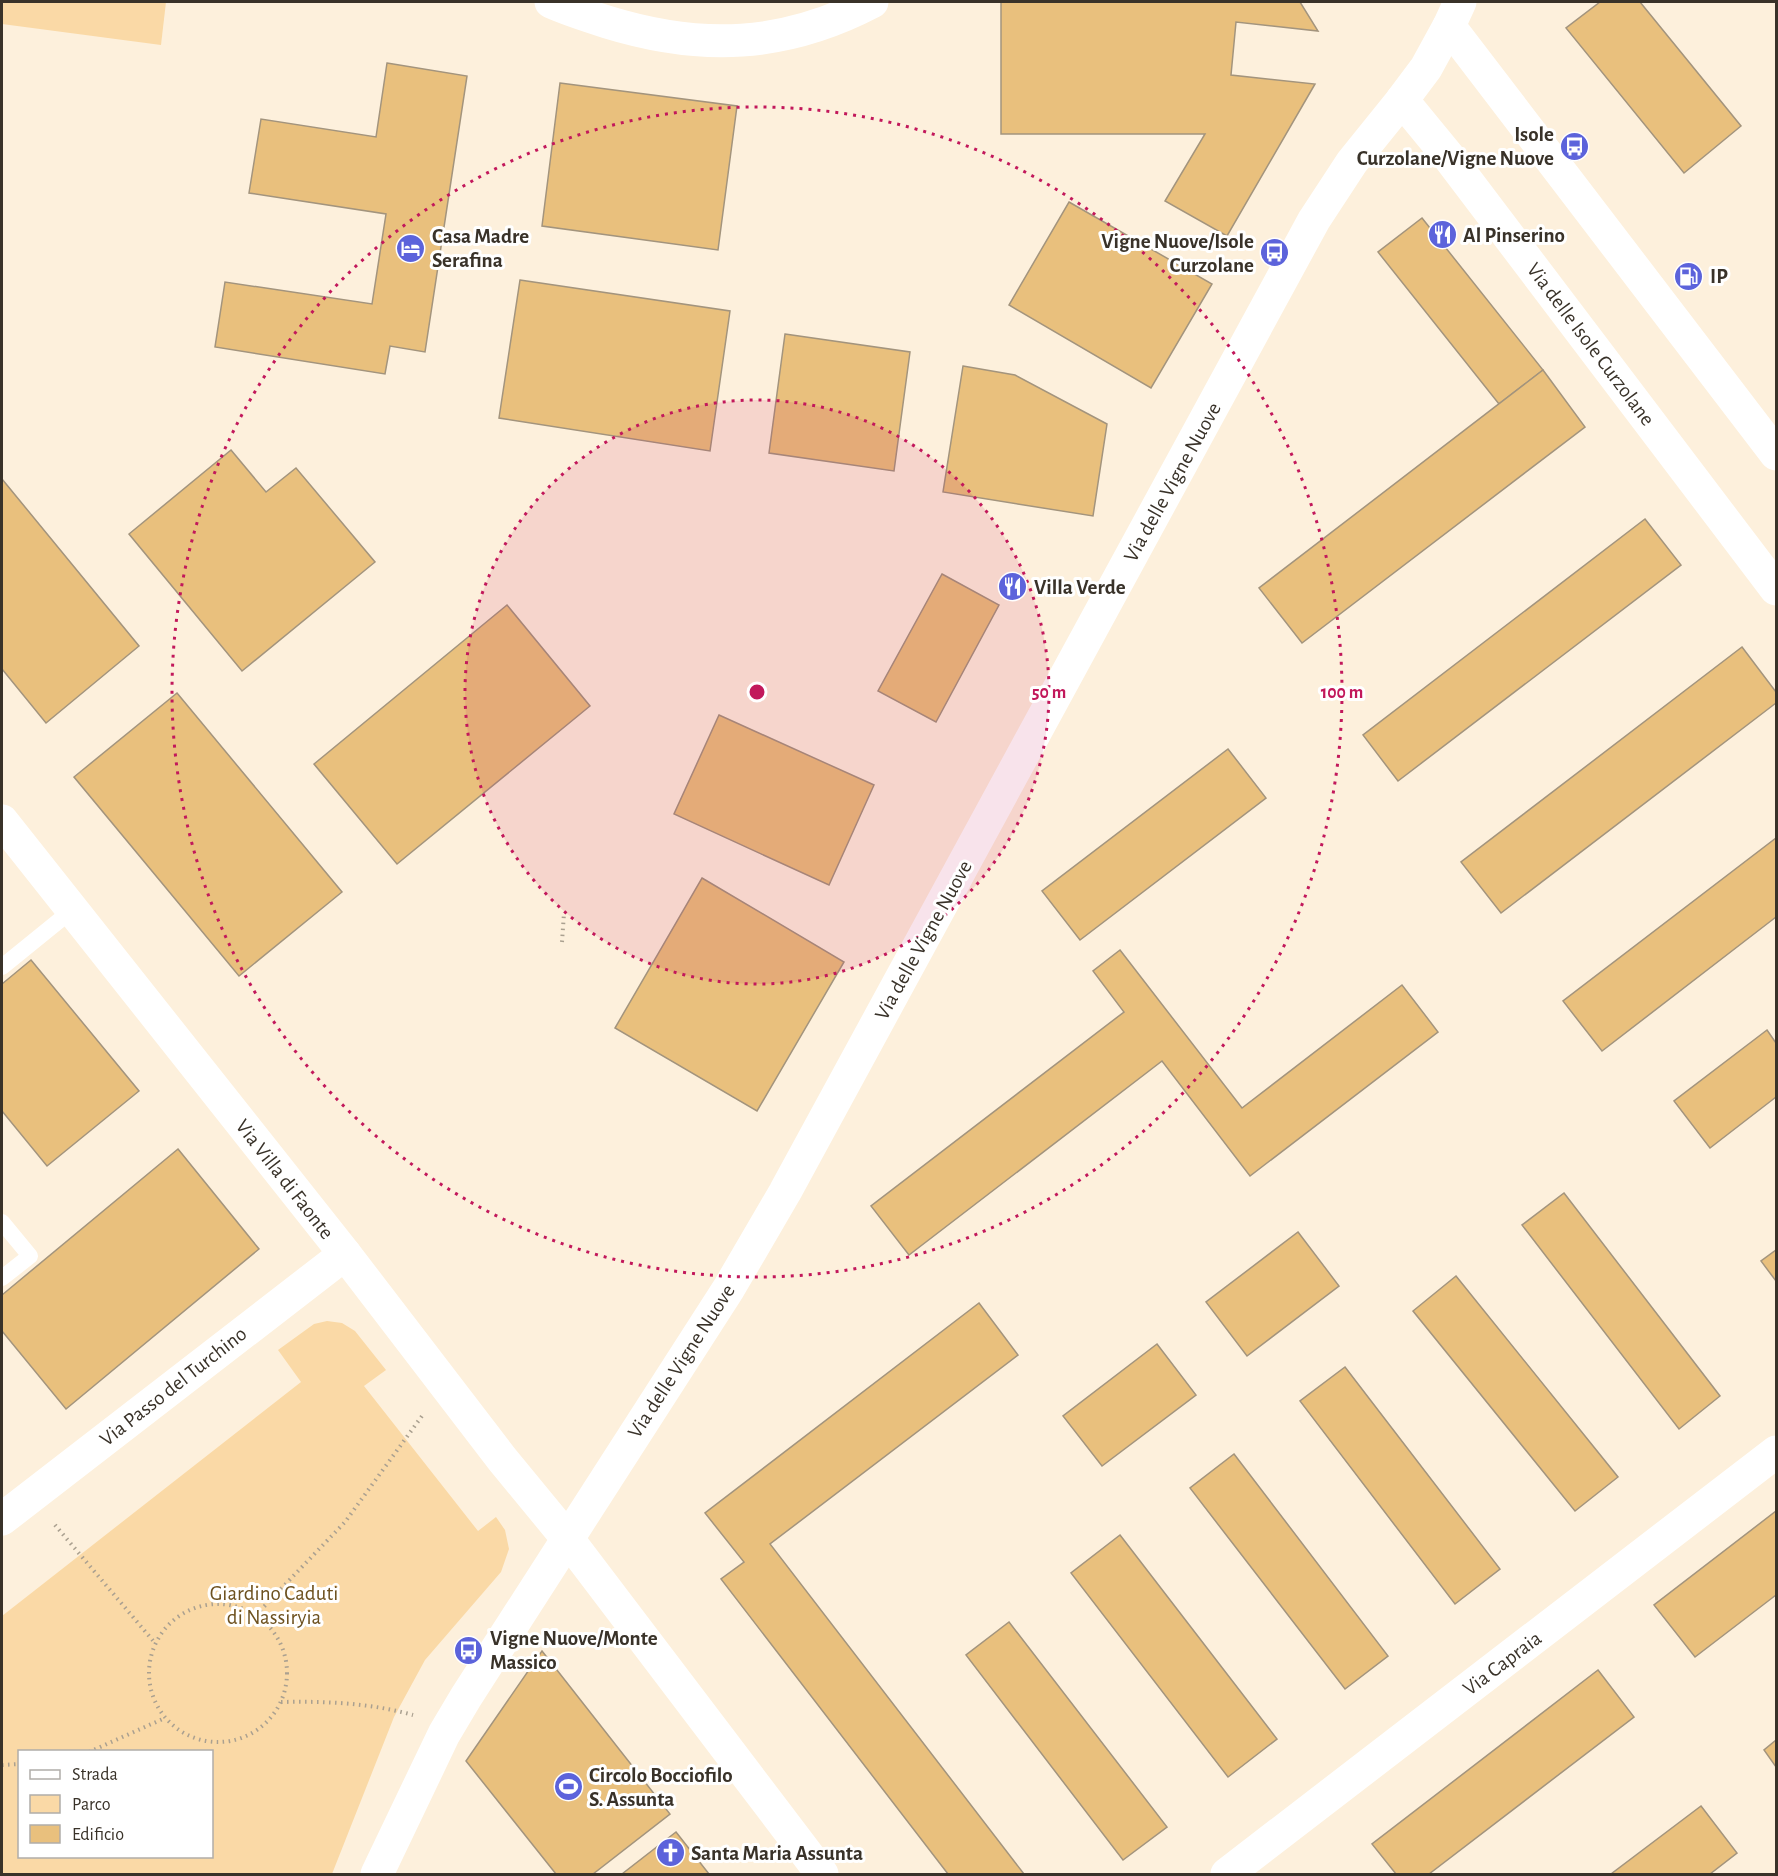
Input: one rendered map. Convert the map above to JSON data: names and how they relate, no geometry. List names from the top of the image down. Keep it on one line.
{"streets":{"street":["Via delle Isole Curzolane","Via delle Vigne Nuove","Via Villa di Faonte","Via Passo del Turchino","Via Capraia"]},"crossings":[["Via delle Isole Curzolane","Via delle Vigne Nuove"],["Via delle Vigne Nuove","Via Villa di Faonte"],["Via Villa di Faonte","Via Passo del Turchino"]],"parks":["Giardino Caduti di Nassiryia"],"places":{"bus stop":["Isole Curzolane/Vigne Nuove","Vigne Nuove/Isole Curzolane","Vigne Nuove/Monte Massico"],"restaurant":["Al Pinserino","Villa Verde"],"hotel":["Casa Madre Serafina"],"fuel station":["IP"],"sports":["Circolo Bocciofilo S. Assunta"],"church":["Santa Maria Assunta"]},"legend":["Strada","Parco","Edificio"],"rings":["50 m","100 m"]}
